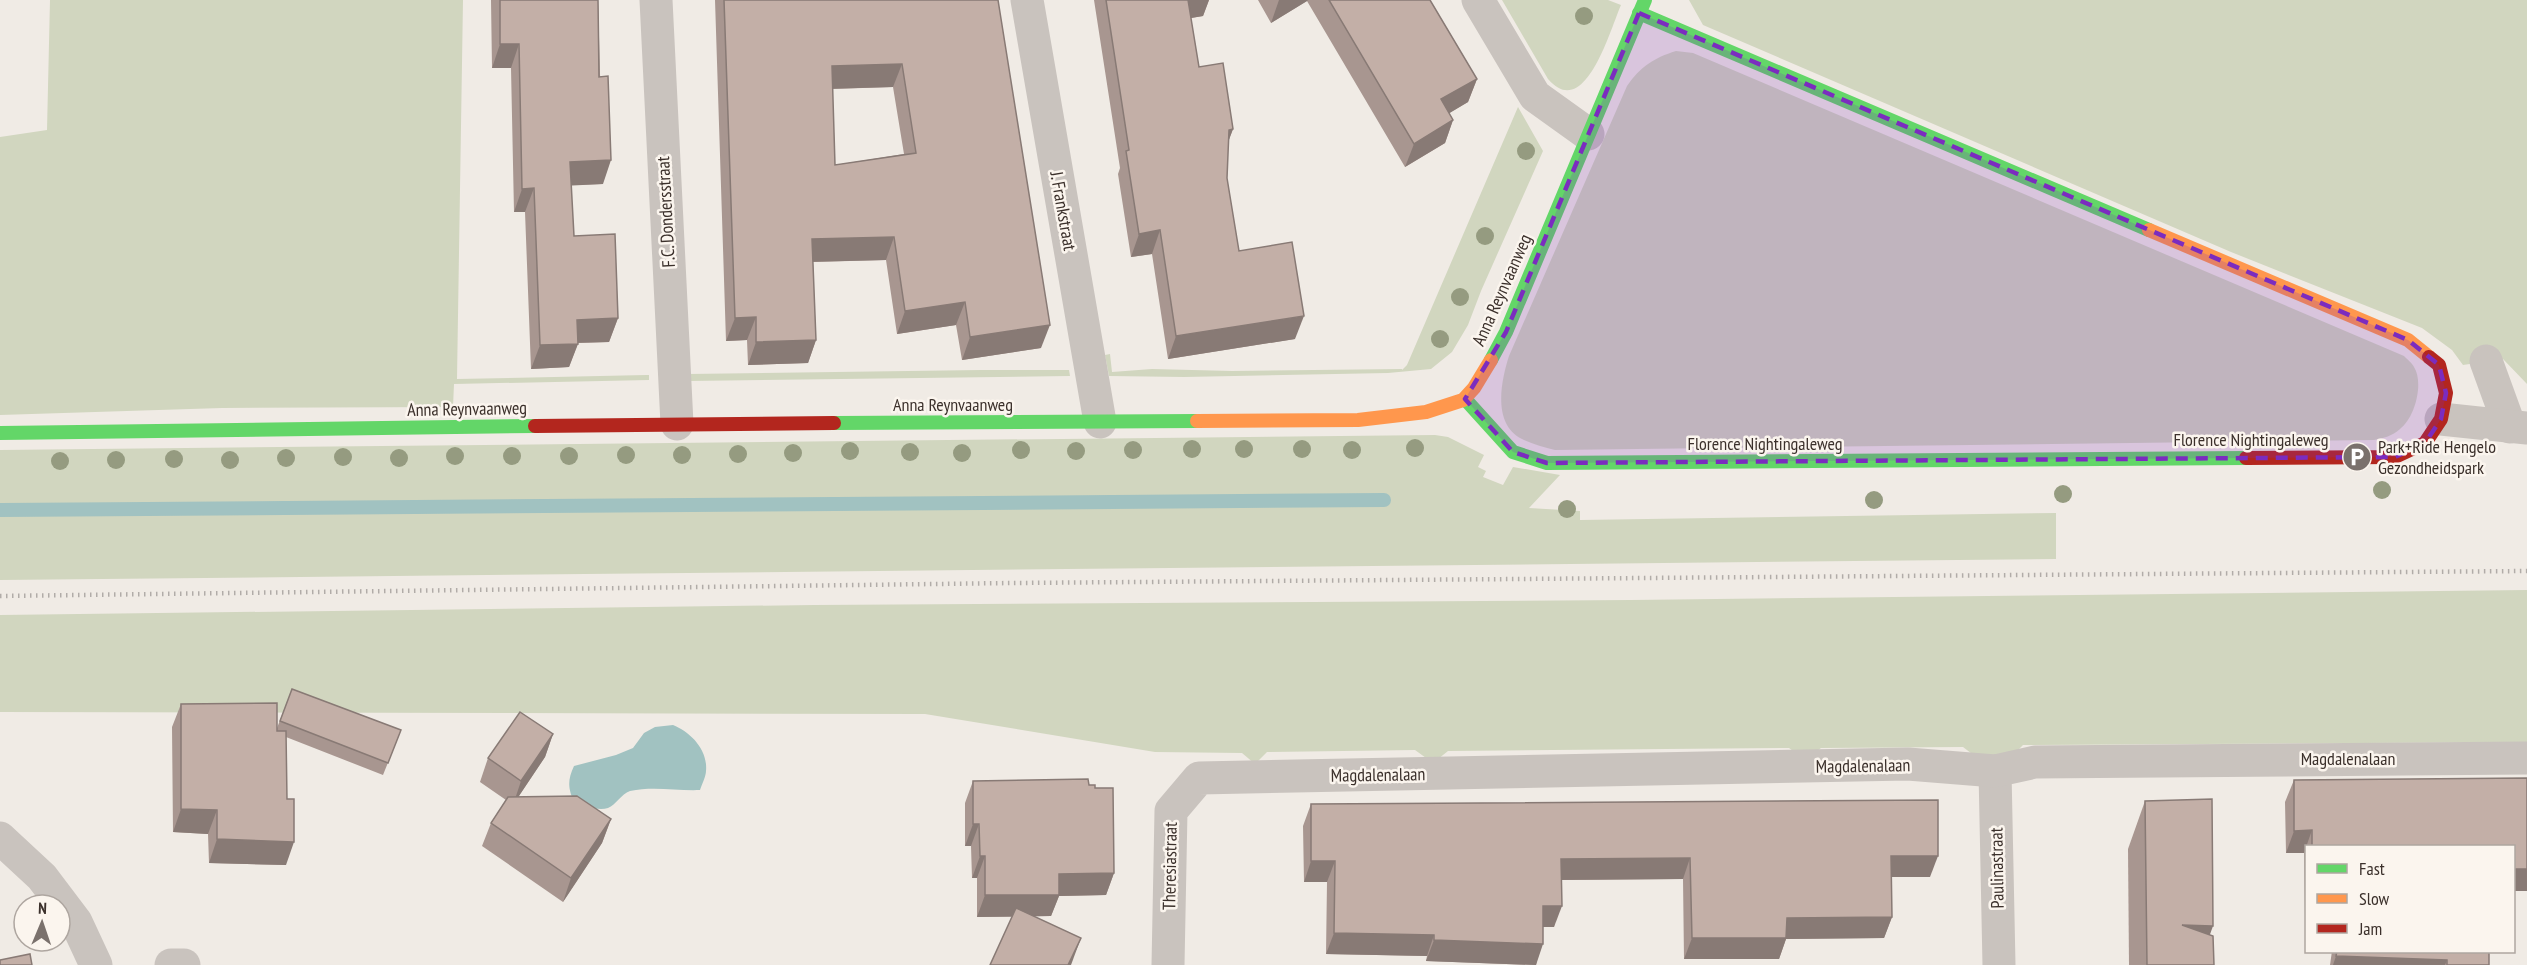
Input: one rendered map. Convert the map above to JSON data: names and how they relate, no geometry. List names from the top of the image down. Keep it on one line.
{"streets":{"street":["J. Frankstraat","F.C. Dondersstraat","Anna Reynvaanweg","Florence Nightingaleweg","Magdalenalaan","Theresiastraat","Paulinastraat"]},"crossings":[["J. Frankstraat","Anna Reynvaanweg"],["F.C. Dondersstraat","Anna Reynvaanweg"],["Anna Reynvaanweg","Florence Nightingaleweg"],["Magdalenalaan","Theresiastraat"],["Magdalenalaan","Paulinastraat"]],"places":{"parking":["Park+Ride Hengelo Gezondheidspark"]},"legend":["Fast","Slow","Jam"],"north":"top"}
